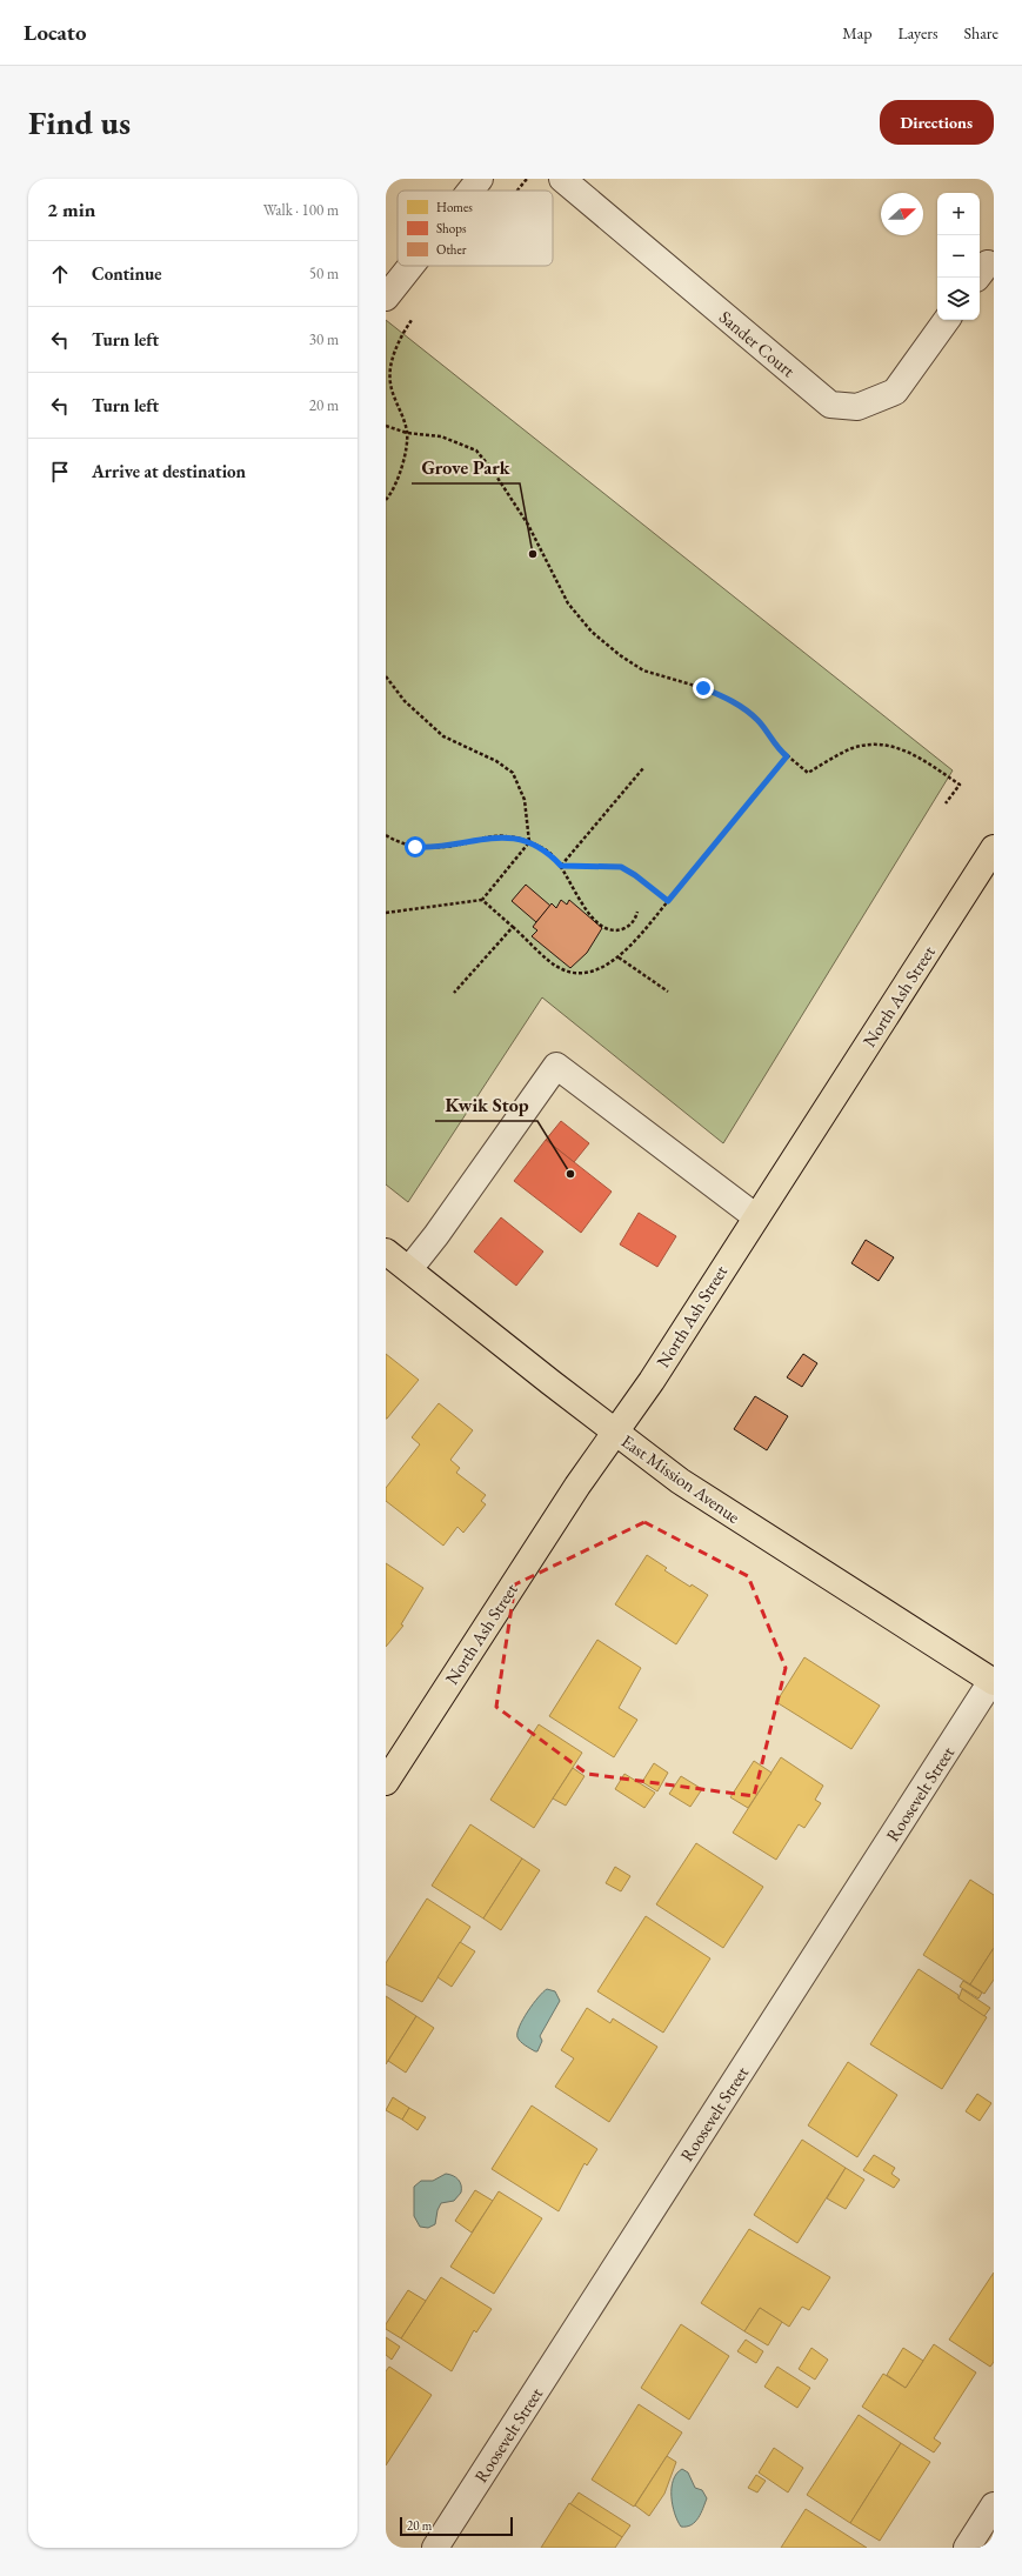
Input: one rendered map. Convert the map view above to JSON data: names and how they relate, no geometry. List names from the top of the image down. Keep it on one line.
{"streets":{"main road":["North Ash Street","East Mission Avenue"],"street":["Sander Court","Roosevelt Street"]},"crossings":[["North Ash Street","East Mission Avenue"],["East Mission Avenue","Roosevelt Street"]],"places":["Grove Park","Kwik Stop"],"legend":["Homes","Shops","Other"],"scale_bar":"20 m","north":"right","page":{"header":"Locato","nav":["Map","Layers","Share"],"buttons":"Directions","title":"Find us","heading":["2 min","Walk · 100 m"],"map_buttons":["+","−"],"list":[["Continue","50 m"],["Turn left","30 m"],["Turn left","20 m"],"Arrive at destination"],"scale":"20 m"}}
